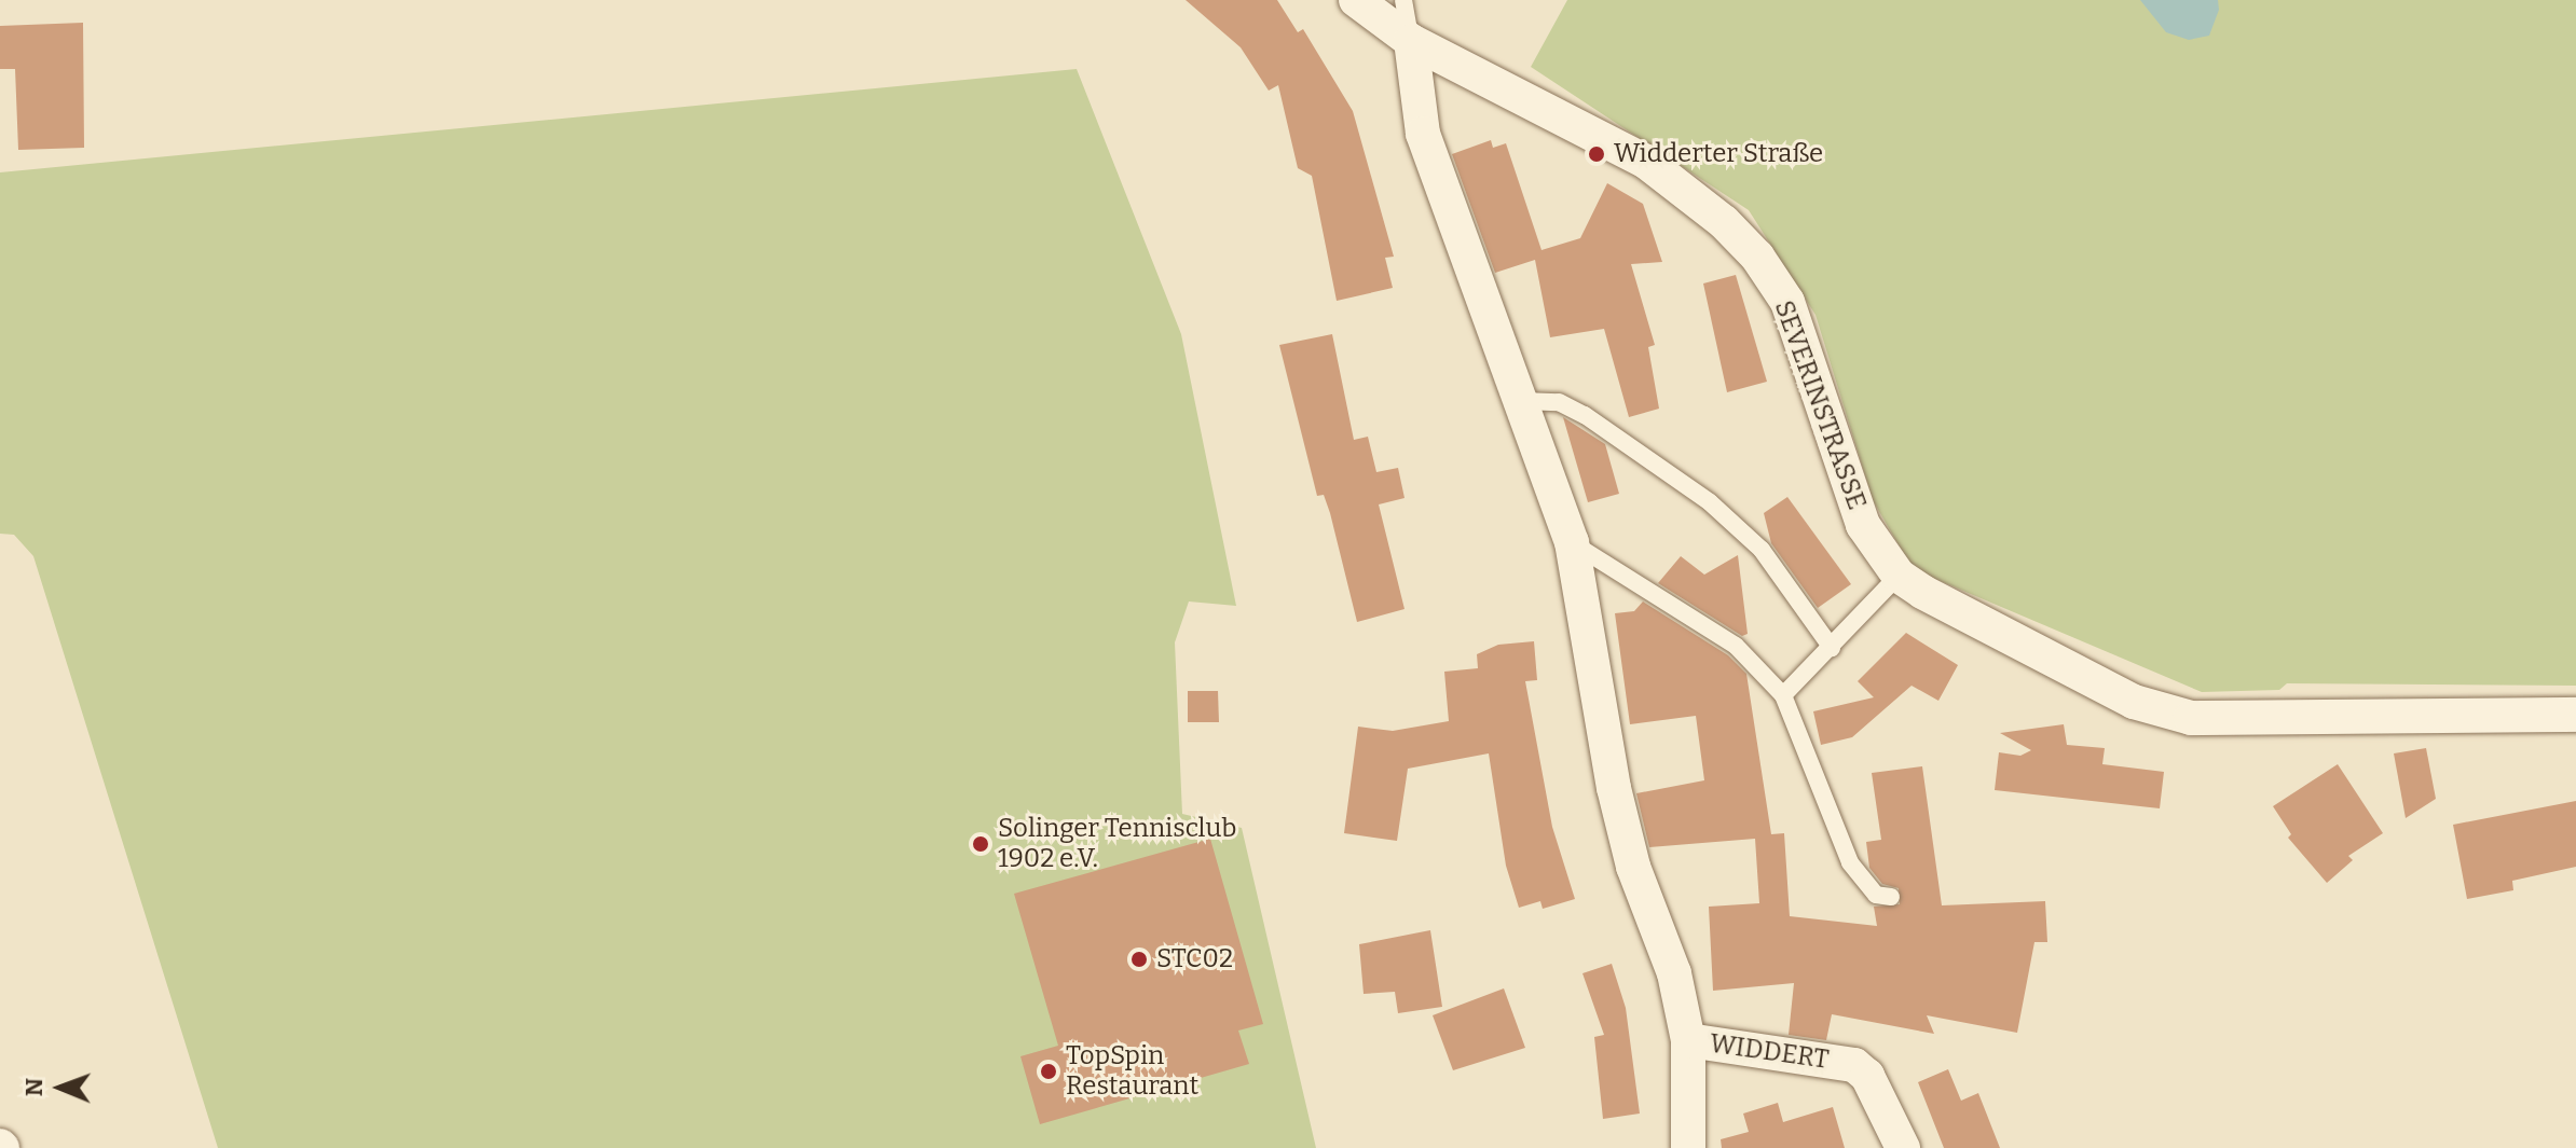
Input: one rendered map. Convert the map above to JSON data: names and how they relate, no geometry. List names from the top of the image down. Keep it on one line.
{"streets":{"street":["SEVERINSTRASSE","WIDDERT"]},"places":["Widderter Straße","Solinger Tennisclub 1902 e.V.","STC02","TopSpin Restaurant"],"north":"left"}
